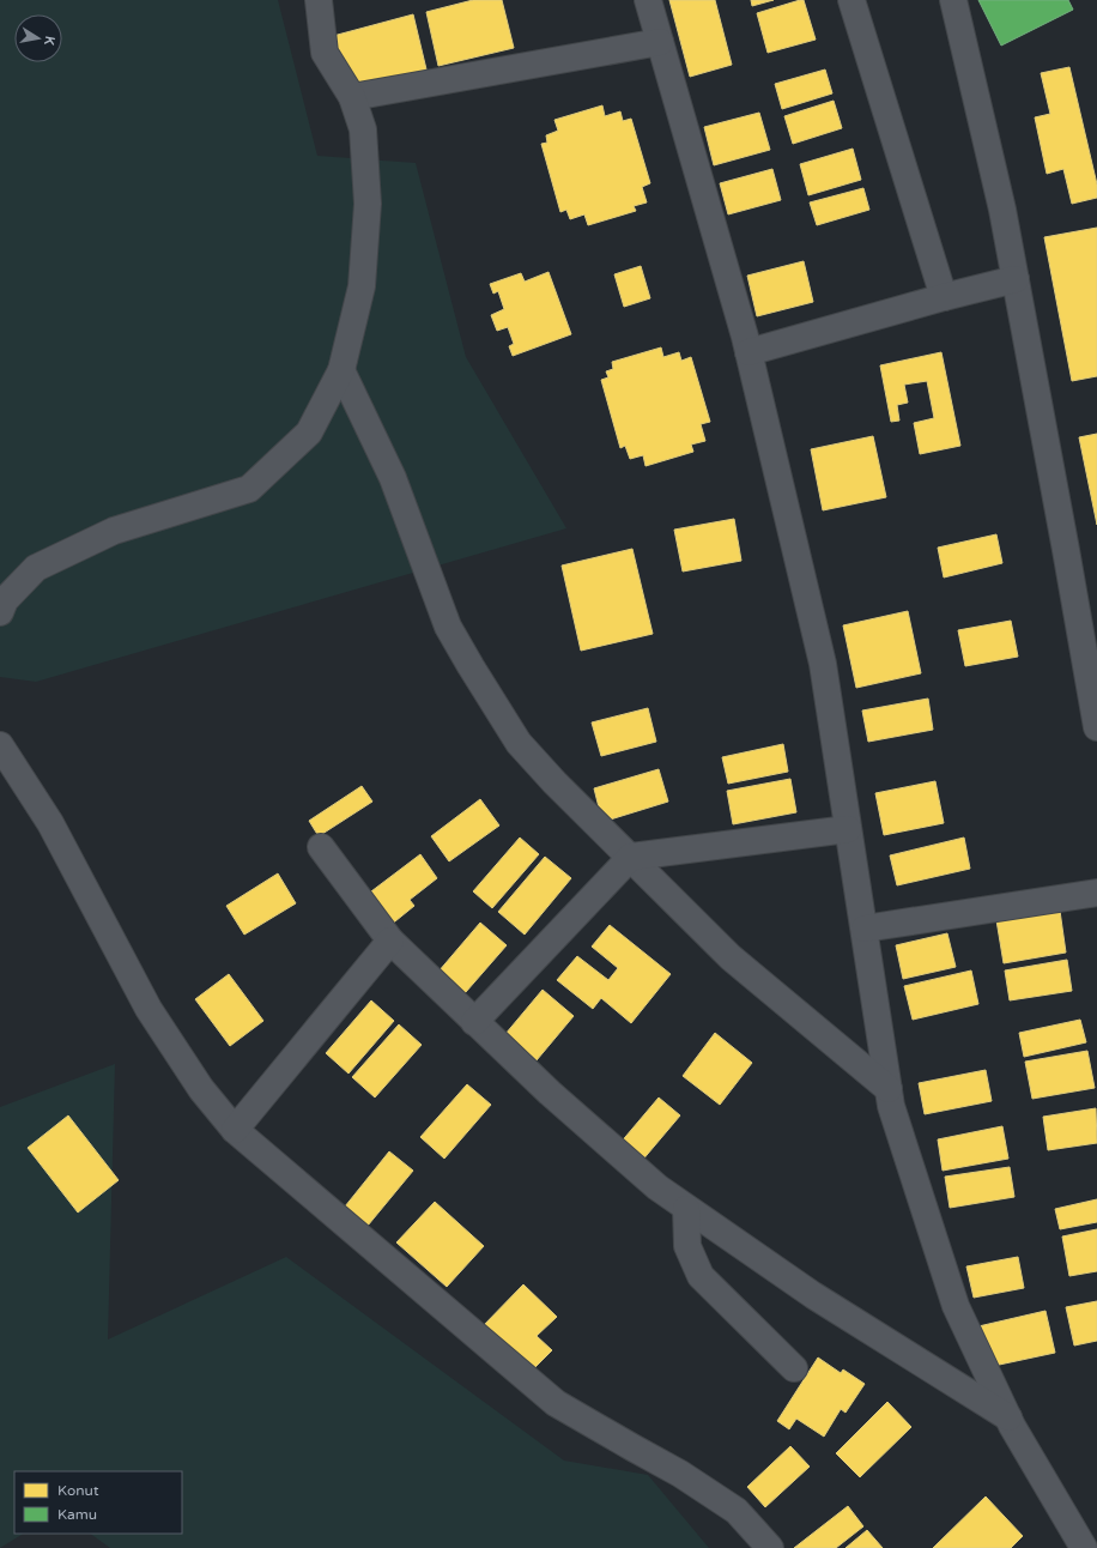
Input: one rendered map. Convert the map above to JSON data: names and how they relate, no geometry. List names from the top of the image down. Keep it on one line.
{"legend":["Konut","Kamu"],"north":"right"}
